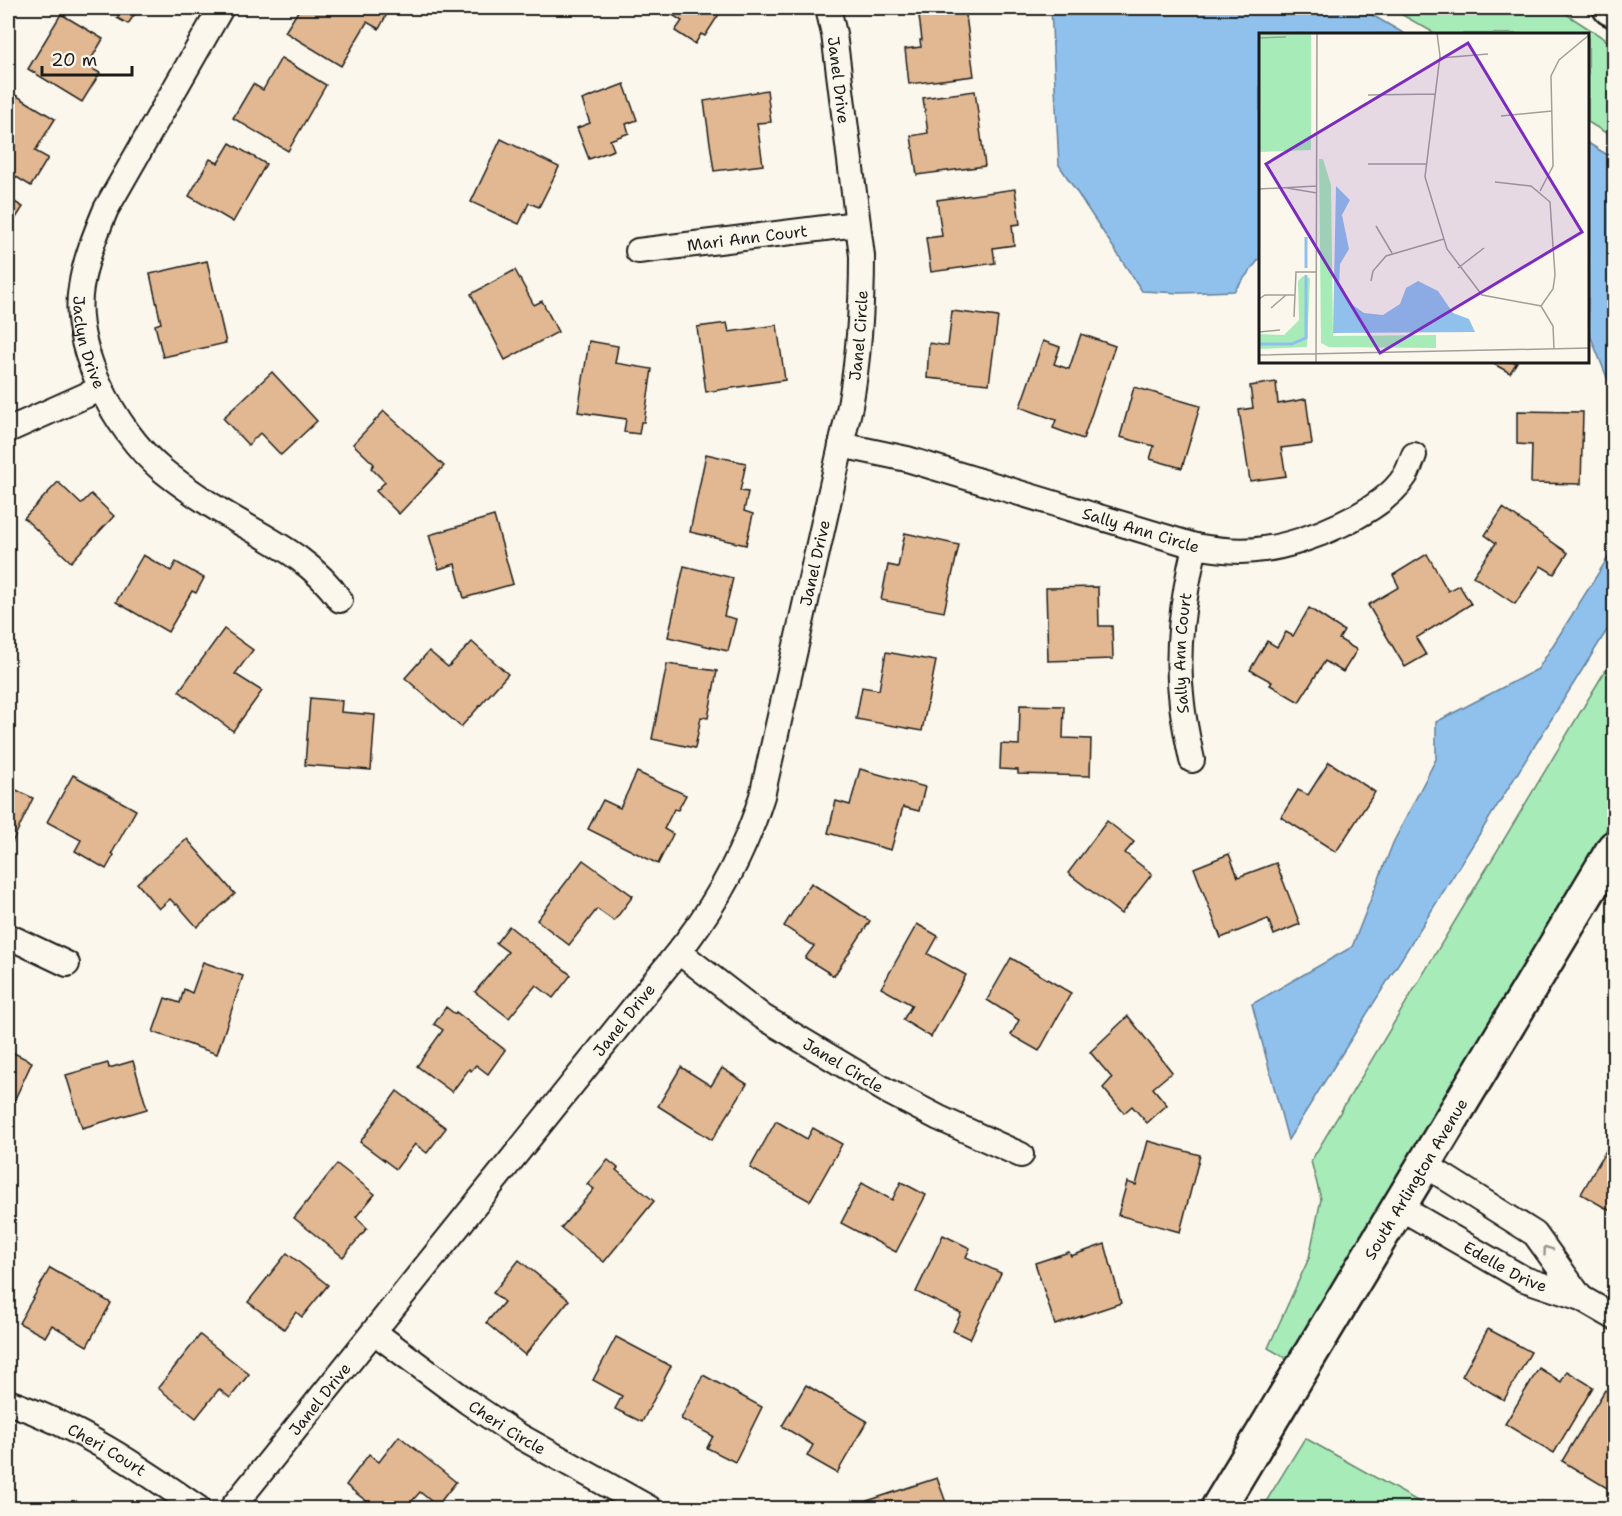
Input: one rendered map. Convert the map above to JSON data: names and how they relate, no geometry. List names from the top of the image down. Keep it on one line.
{"streets":{"street":["Janel Drive","Mari Ann Court","Janel Circle","Jaclyn Drive","Sally Ann Circle","Sally Ann Court","South Arlington Avenue","Edelle Drive","Cheri Circle","Cheri Court"]},"crossings":[["Janel Drive","Mari Ann Court"],["Janel Drive","Janel Circle"],["Janel Drive","Sally Ann Circle"],["Janel Drive","Cheri Circle"],["Mari Ann Court","Janel Circle"],["Janel Circle","Sally Ann Circle"],["Sally Ann Circle","Sally Ann Court"],["South Arlington Avenue","Edelle Drive"]],"scale_bar":"20 m"}
